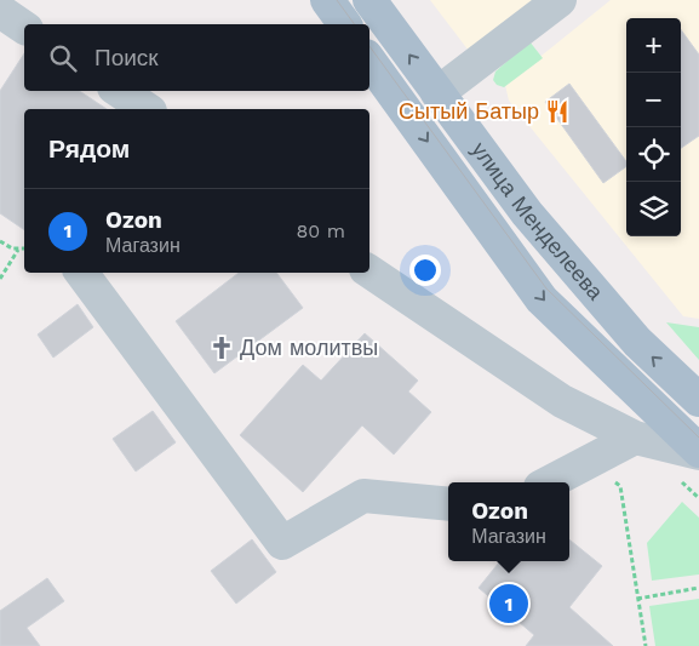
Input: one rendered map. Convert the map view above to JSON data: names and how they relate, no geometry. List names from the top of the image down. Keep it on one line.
{"streets":{"main road":["улица Менделеева"]},"places":{"restaurant":["Сытый Батыр"],"church":["Дом молитвы"]},"page":{"map_buttons":["+","−"],"search":"Поиск","heading":"Рядом","list":[{"mark":"1","name":"Ozon","note":"Магазин","value":"80 m"}],"popup":["Ozon","Магазин"],"pins":"1"}}
